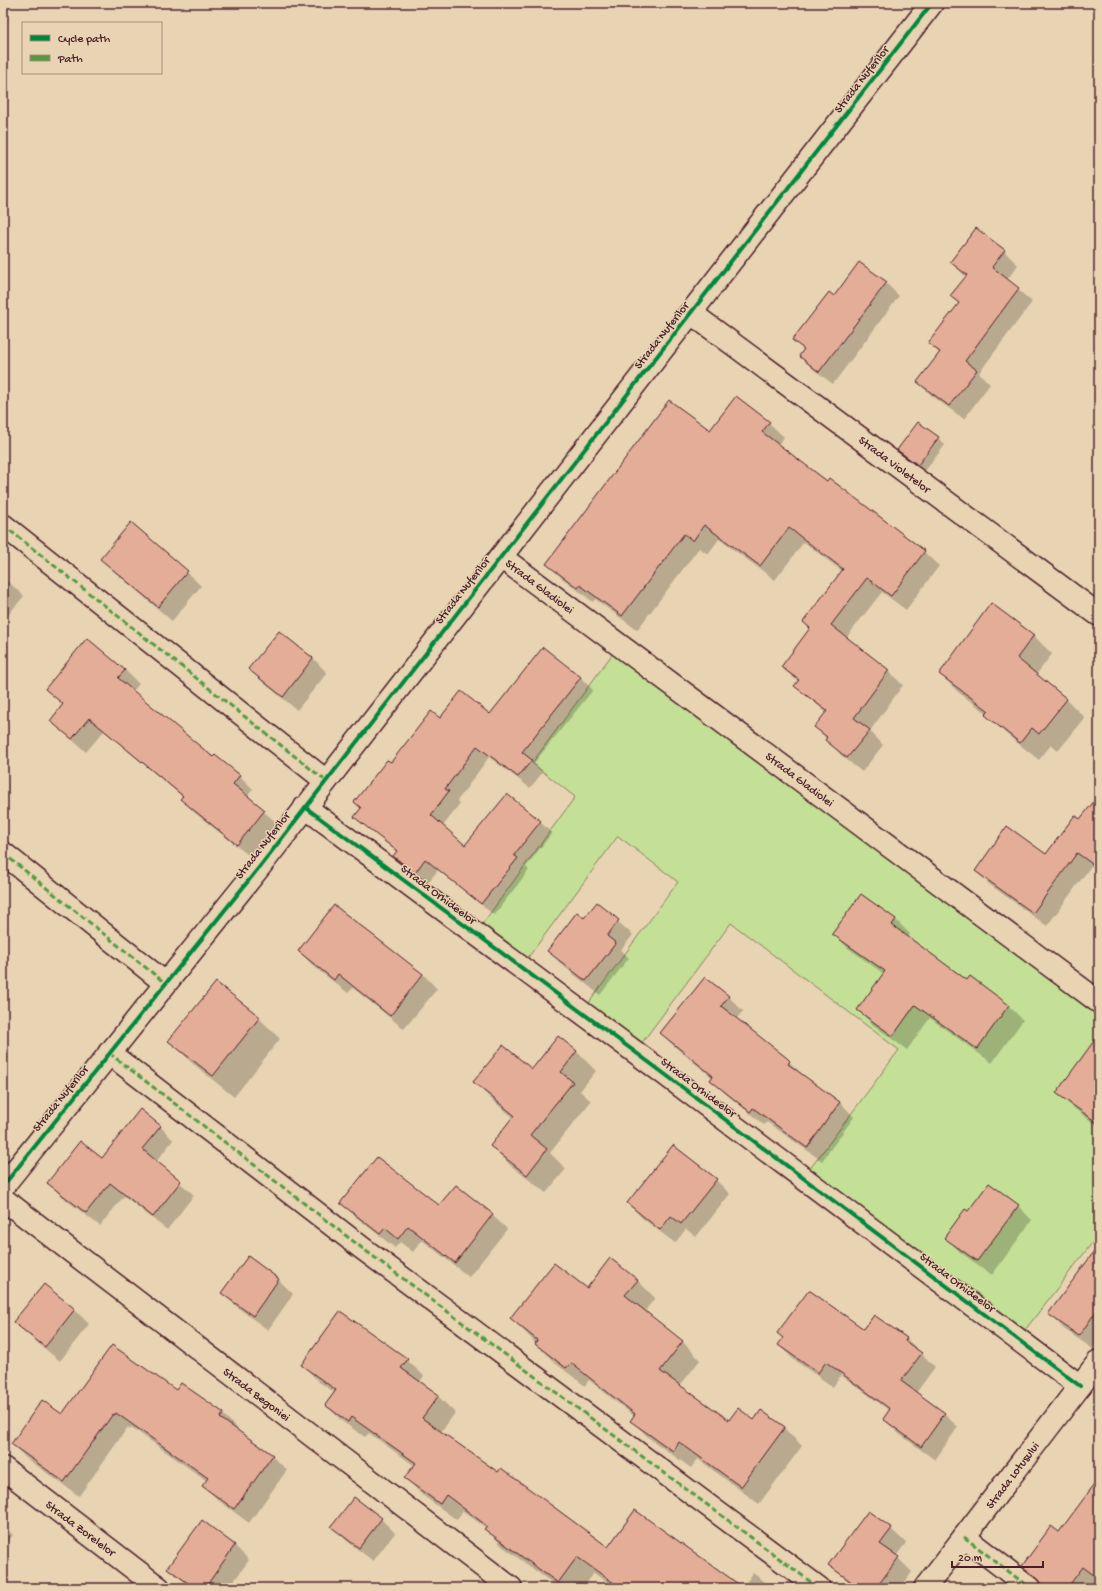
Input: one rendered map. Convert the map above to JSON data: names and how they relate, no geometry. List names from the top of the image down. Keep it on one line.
{"streets":{"street":["Strada Nuferilor","Strada Violetelor","Strada Gladiolei","Strada Orhideelor","Strada Begoniei","Strada Lotusului","Strada Zorelelor"]},"crossings":[["Strada Nuferilor","Strada Violetelor"],["Strada Nuferilor","Strada Gladiolei"],["Strada Nuferilor","Strada Orhideelor"],["Strada Orhideelor","Strada Lotusului"]],"legend":["Cycle path","Path"],"scale_bar":"20 m"}
